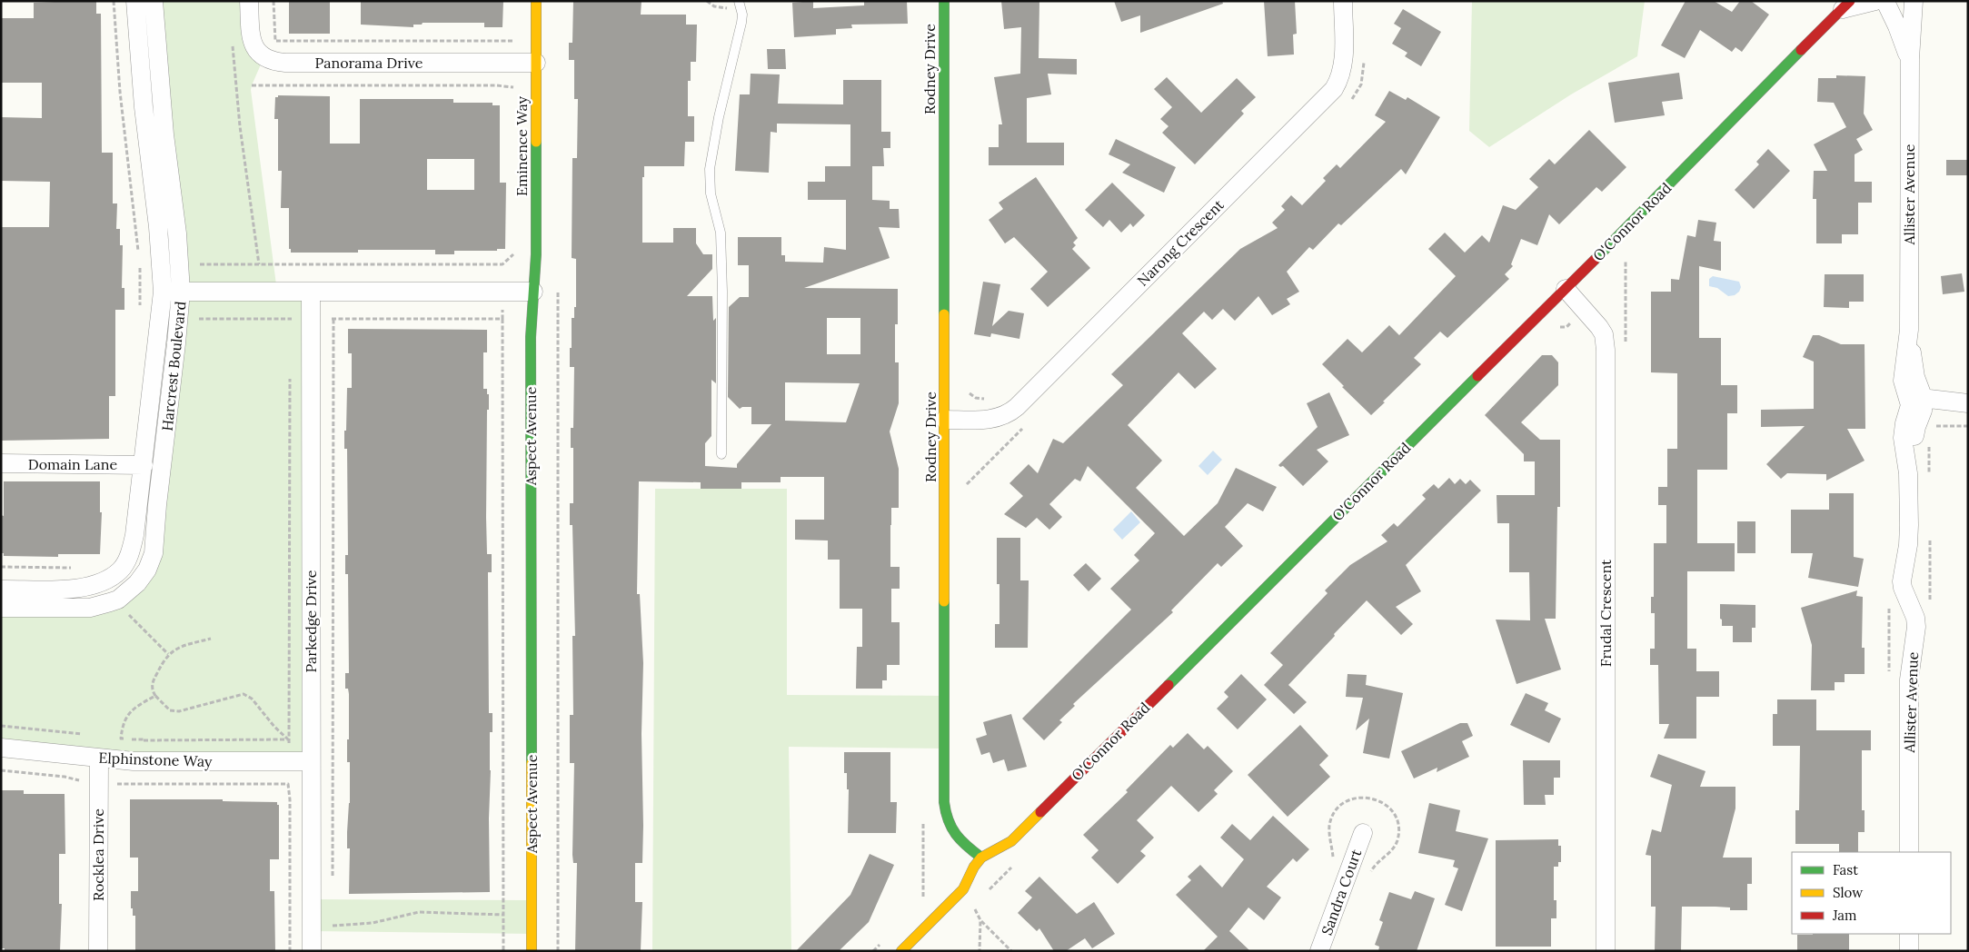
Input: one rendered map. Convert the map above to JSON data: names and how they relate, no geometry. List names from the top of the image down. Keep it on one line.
{"streets":{"street":["Panorama Drive","Rodney Drive","Eminence Way","Allister Avenue","O'Connor Road","Narong Crescent","Harcrest Boulevard","Aspect Avenue","Domain Lane","Frudal Crescent","Parkedge Drive","Elphinstone Way","Rocklea Drive","Sandra Court"]},"crossings":[["Panorama Drive","Eminence Way"],["Rodney Drive","O'Connor Road"],["Rodney Drive","Narong Crescent"],["Eminence Way","Aspect Avenue"],["Allister Avenue","O'Connor Road"],["O'Connor Road","Frudal Crescent"],["Harcrest Boulevard","Domain Lane"],["Parkedge Drive","Elphinstone Way"],["Elphinstone Way","Rocklea Drive"]],"legend":["Fast","Slow","Jam"]}
